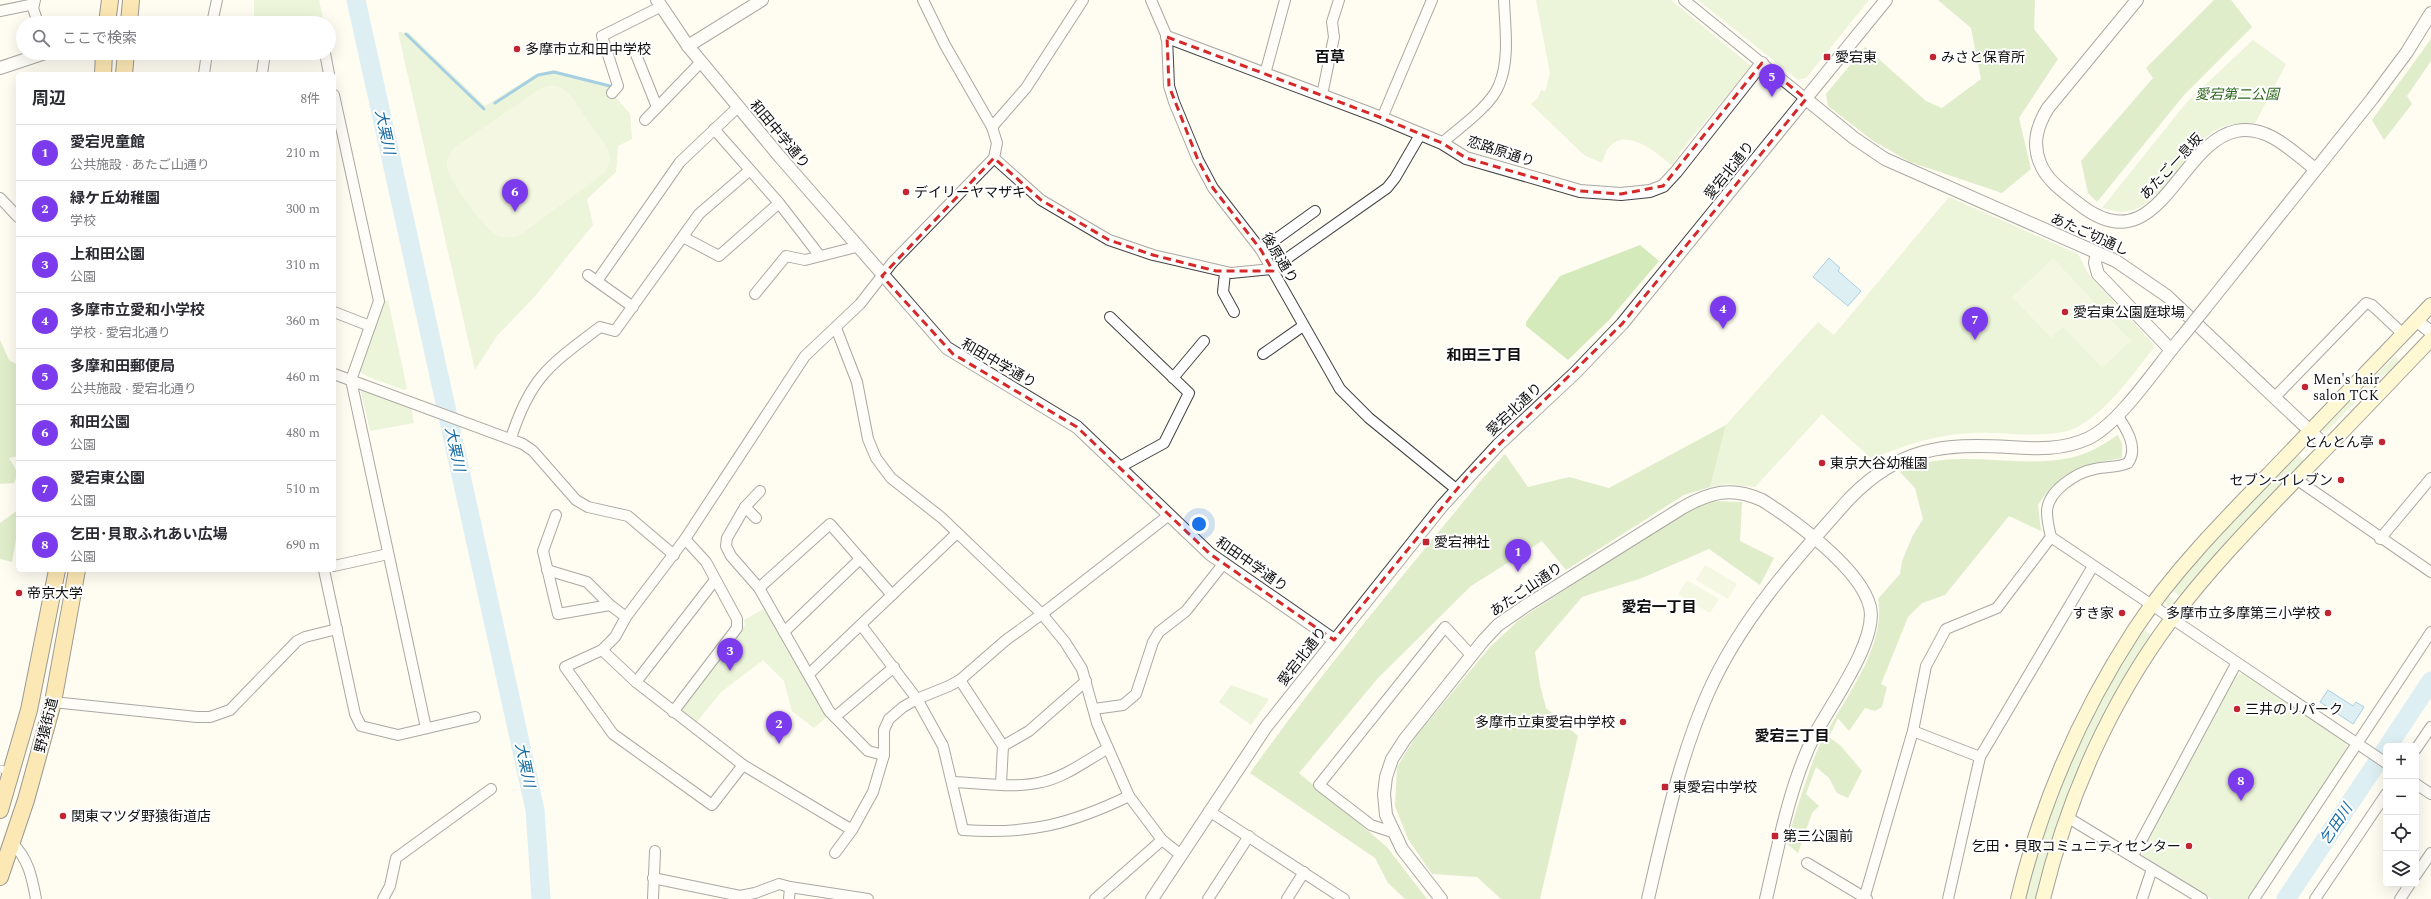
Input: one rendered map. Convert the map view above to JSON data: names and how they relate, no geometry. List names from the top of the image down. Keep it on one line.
{"streets":{"main road":["野猿街道"],"street":["和田中学通り","恋路原通り","あたご一息坂","愛宕北通り","あたご切通し","後原通り","あたご山通り"]},"crossings":[["和田中学通り","愛宕北通り"],["恋路原通り","後原通り"],["愛宕北通り","あたご切通し"],["愛宕北通り","後原通り"]],"districts":["百草","和田三丁目","愛宕一丁目","愛宕三丁目"],"water":["大栗川","乞田川"],"parks":["愛宕第二公園"],"places":{"other":["多摩市立和田中学校","みさと保育所","デイリーヤマザキ","愛宕東公園庭球場","Men's hair salon TCK","とんとん亭","東京大谷幼稚園","セブン-イレブン","帝京大学","すき家","多摩市立多摩第三小学校","三井のリパーク","多摩市立東愛宕中学校","関東マツダ野猿街道店","乞田・貝取コミュニティセンター"],"transit":["愛宕東","愛宕神社","東愛宕中学校","第三公園前"]},"page":{"search":"ここで検索","pins":["5","6","4","7","1","3","2","8"],"heading":["周辺","8件"],"list":[{"mark":"1","name":"愛宕児童館","note":"公共施設 · あたご山通り","value":"210 m"},{"mark":"2","name":"緑ケ丘幼稚園","note":"学校","value":"300 m"},{"mark":"3","name":"上和田公園","note":"公園","value":"310 m"},{"mark":"4","name":"多摩市立愛和小学校","note":"学校 · 愛宕北通り","value":"360 m"},{"mark":"5","name":"多摩和田郵便局","note":"公共施設 · 愛宕北通り","value":"460 m"},{"mark":"6","name":"和田公園","note":"公園","value":"480 m"},{"mark":"7","name":"愛宕東公園","note":"公園","value":"510 m"},{"mark":"8","name":"乞田･貝取ふれあい広場","note":"公園","value":"690 m"}],"map_buttons":["+","−"]}}
